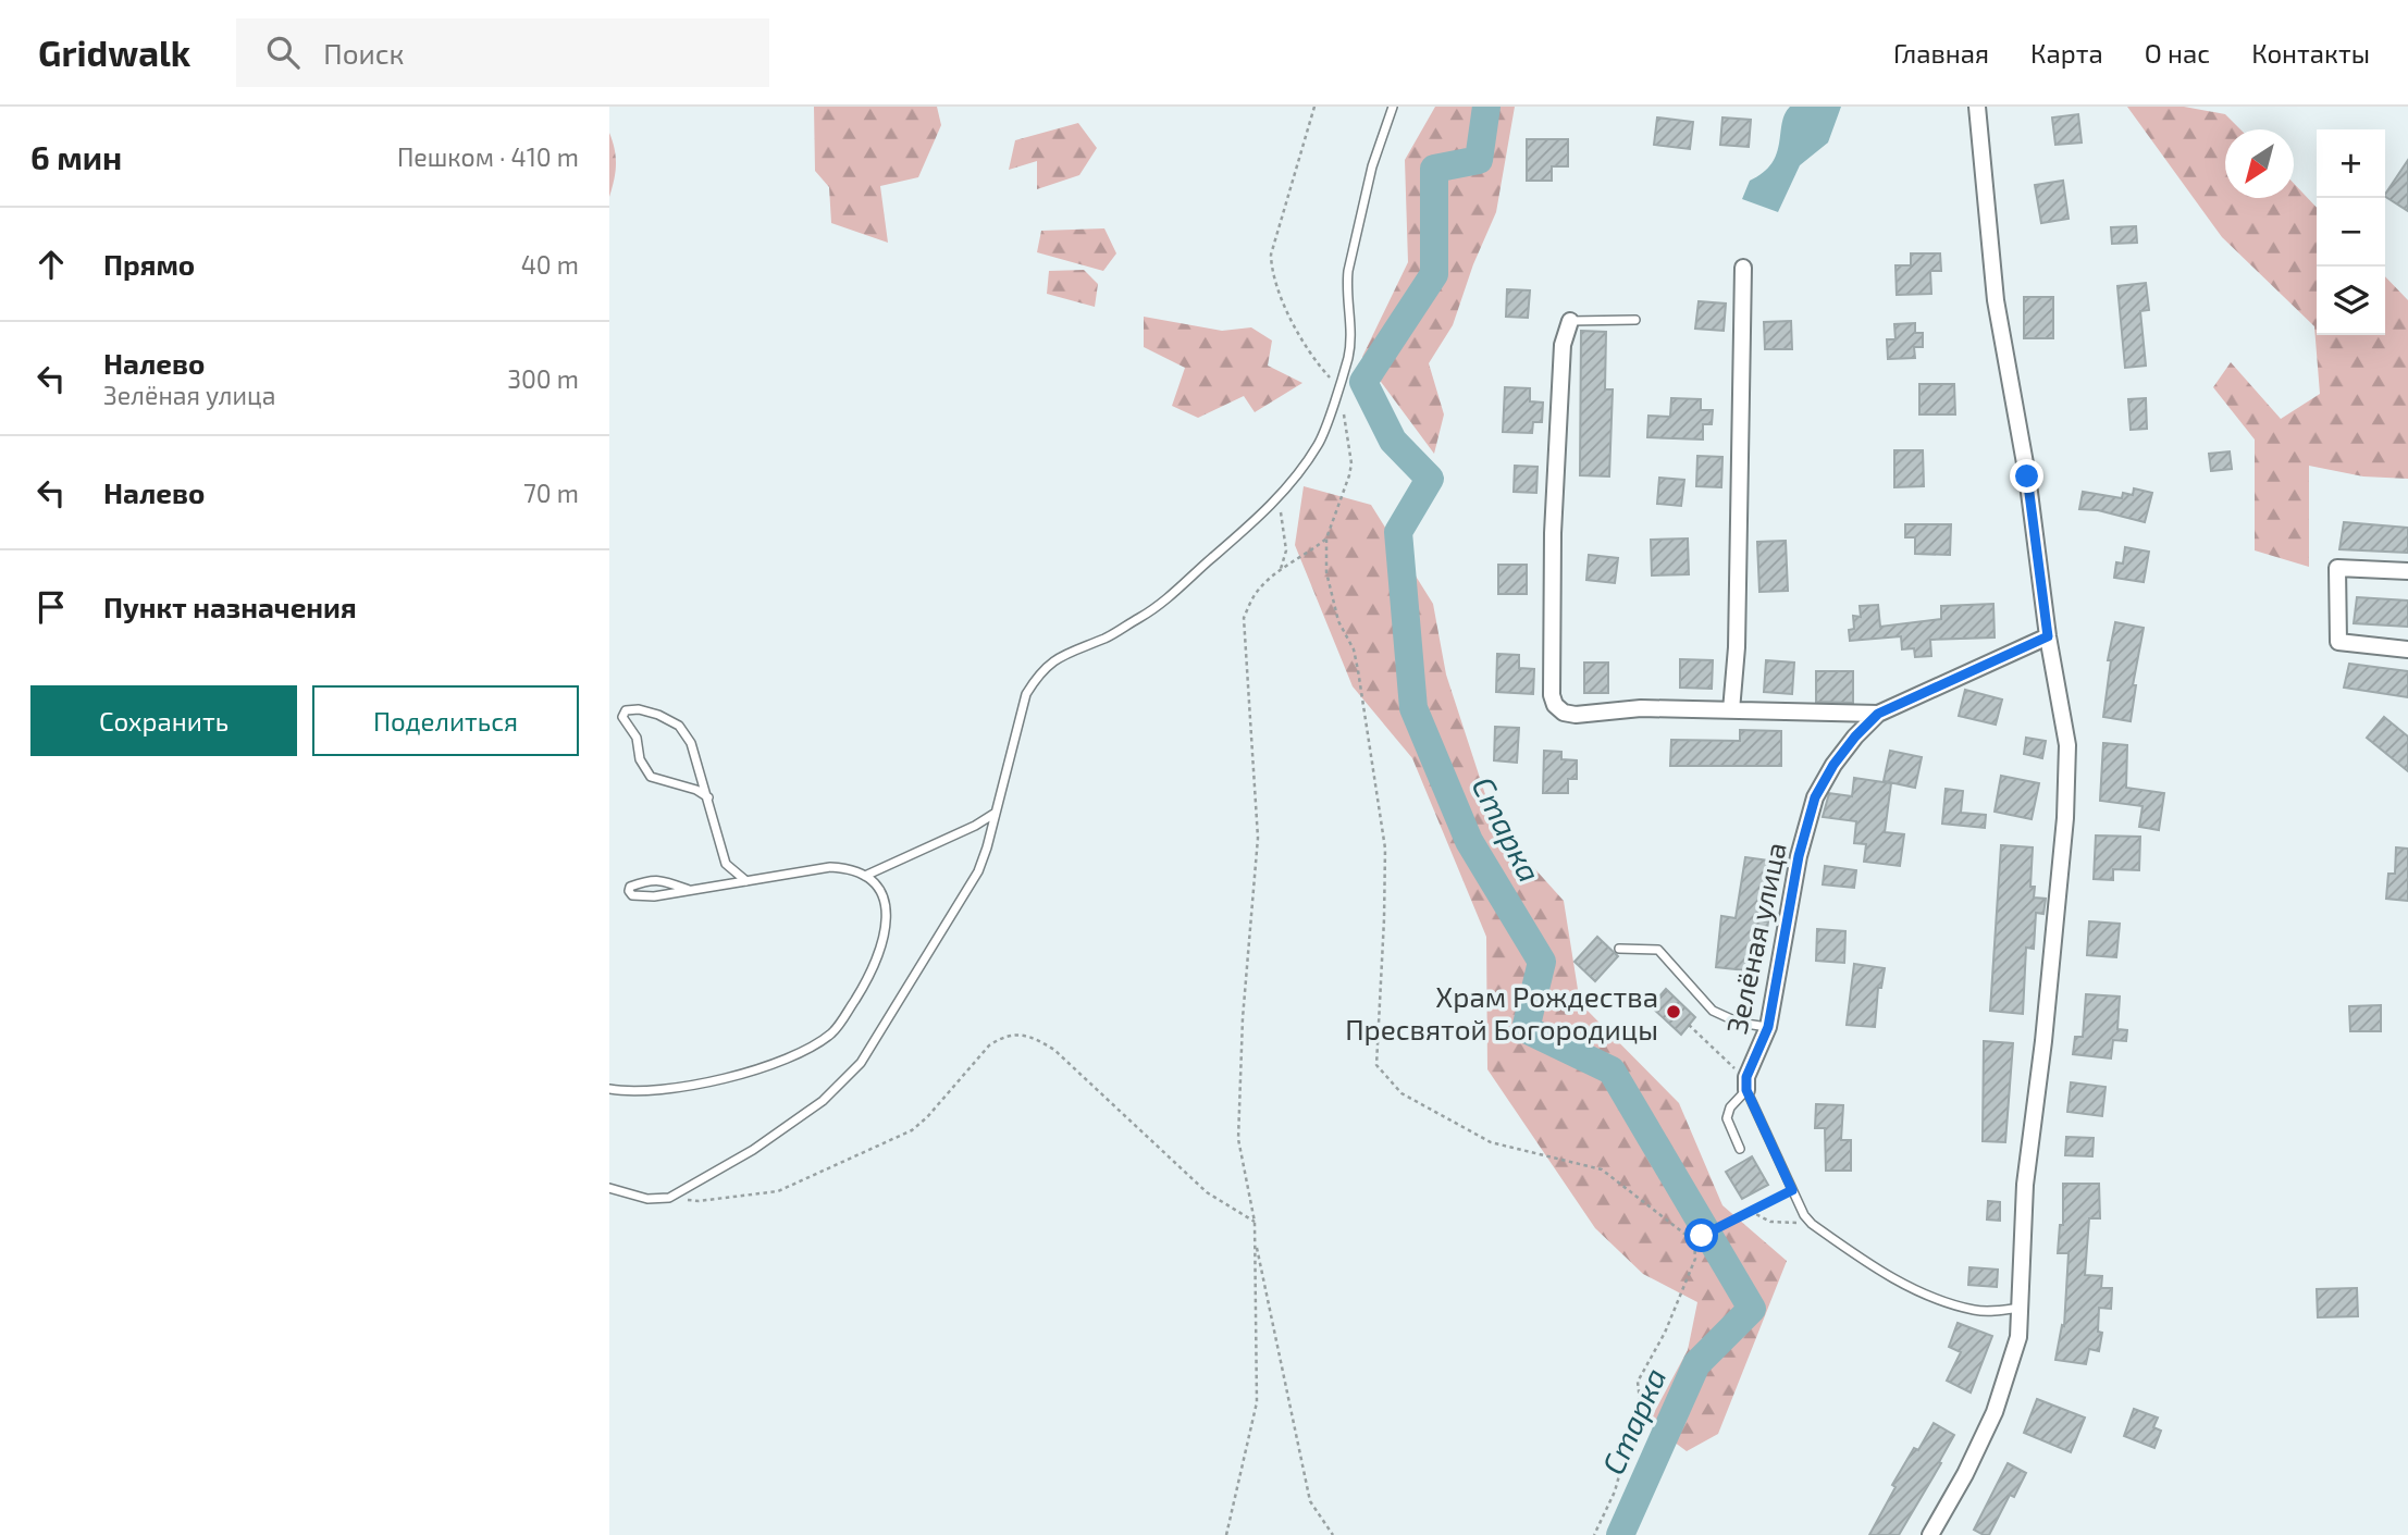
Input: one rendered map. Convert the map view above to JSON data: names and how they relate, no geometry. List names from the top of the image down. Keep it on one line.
{"streets":{"street":["Зелёная улица"]},"water":["Старка"],"places":["Храм Рождества Пресвятой Богородицы"],"north":"bottom left","page":{"header":"Gridwalk","search":"Поиск","nav":["Главная","Карта","О нас","Контакты"],"heading":["6 мин","Пешком · 410 m"],"map_buttons":["+","−"],"list":[["Прямо","40 m"],["Налево","Зелёная улица","300 m"],["Налево","70 m"],"Пункт назначения"],"buttons":["Сохранить","Поделиться"]}}
